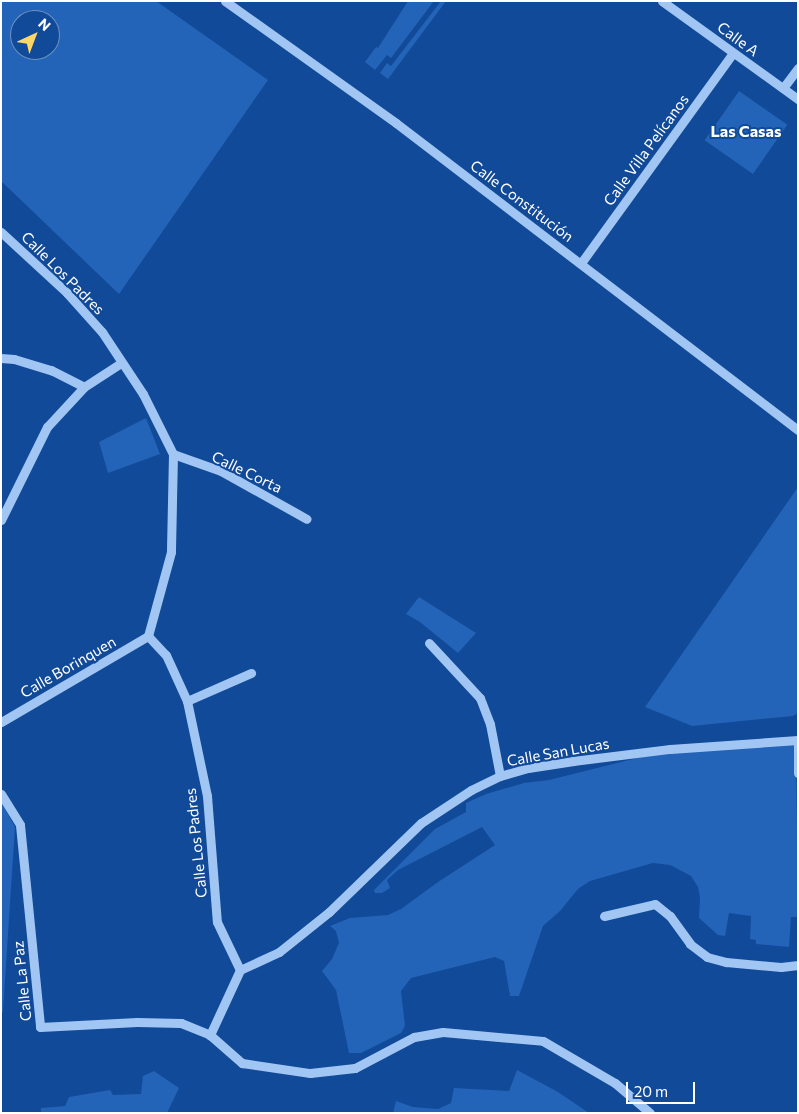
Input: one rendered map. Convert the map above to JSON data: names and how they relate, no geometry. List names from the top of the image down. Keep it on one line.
{"streets":{"street":["Calle A","Calle Villa Pelícanos","Calle Constitución","Calle Los Padres","Calle Corta","Calle Borinquen","Calle San Lucas","Calle La Paz"]},"crossings":[["Calle A","Calle Villa Pelícanos"],["Calle Villa Pelícanos","Calle Constitución"],["Calle Los Padres","Calle Corta"],["Calle Los Padres","Calle Borinquen"],["Calle Los Padres","Calle San Lucas"]],"districts":["Las Casas"],"scale_bar":"20 m","north":"top right"}
